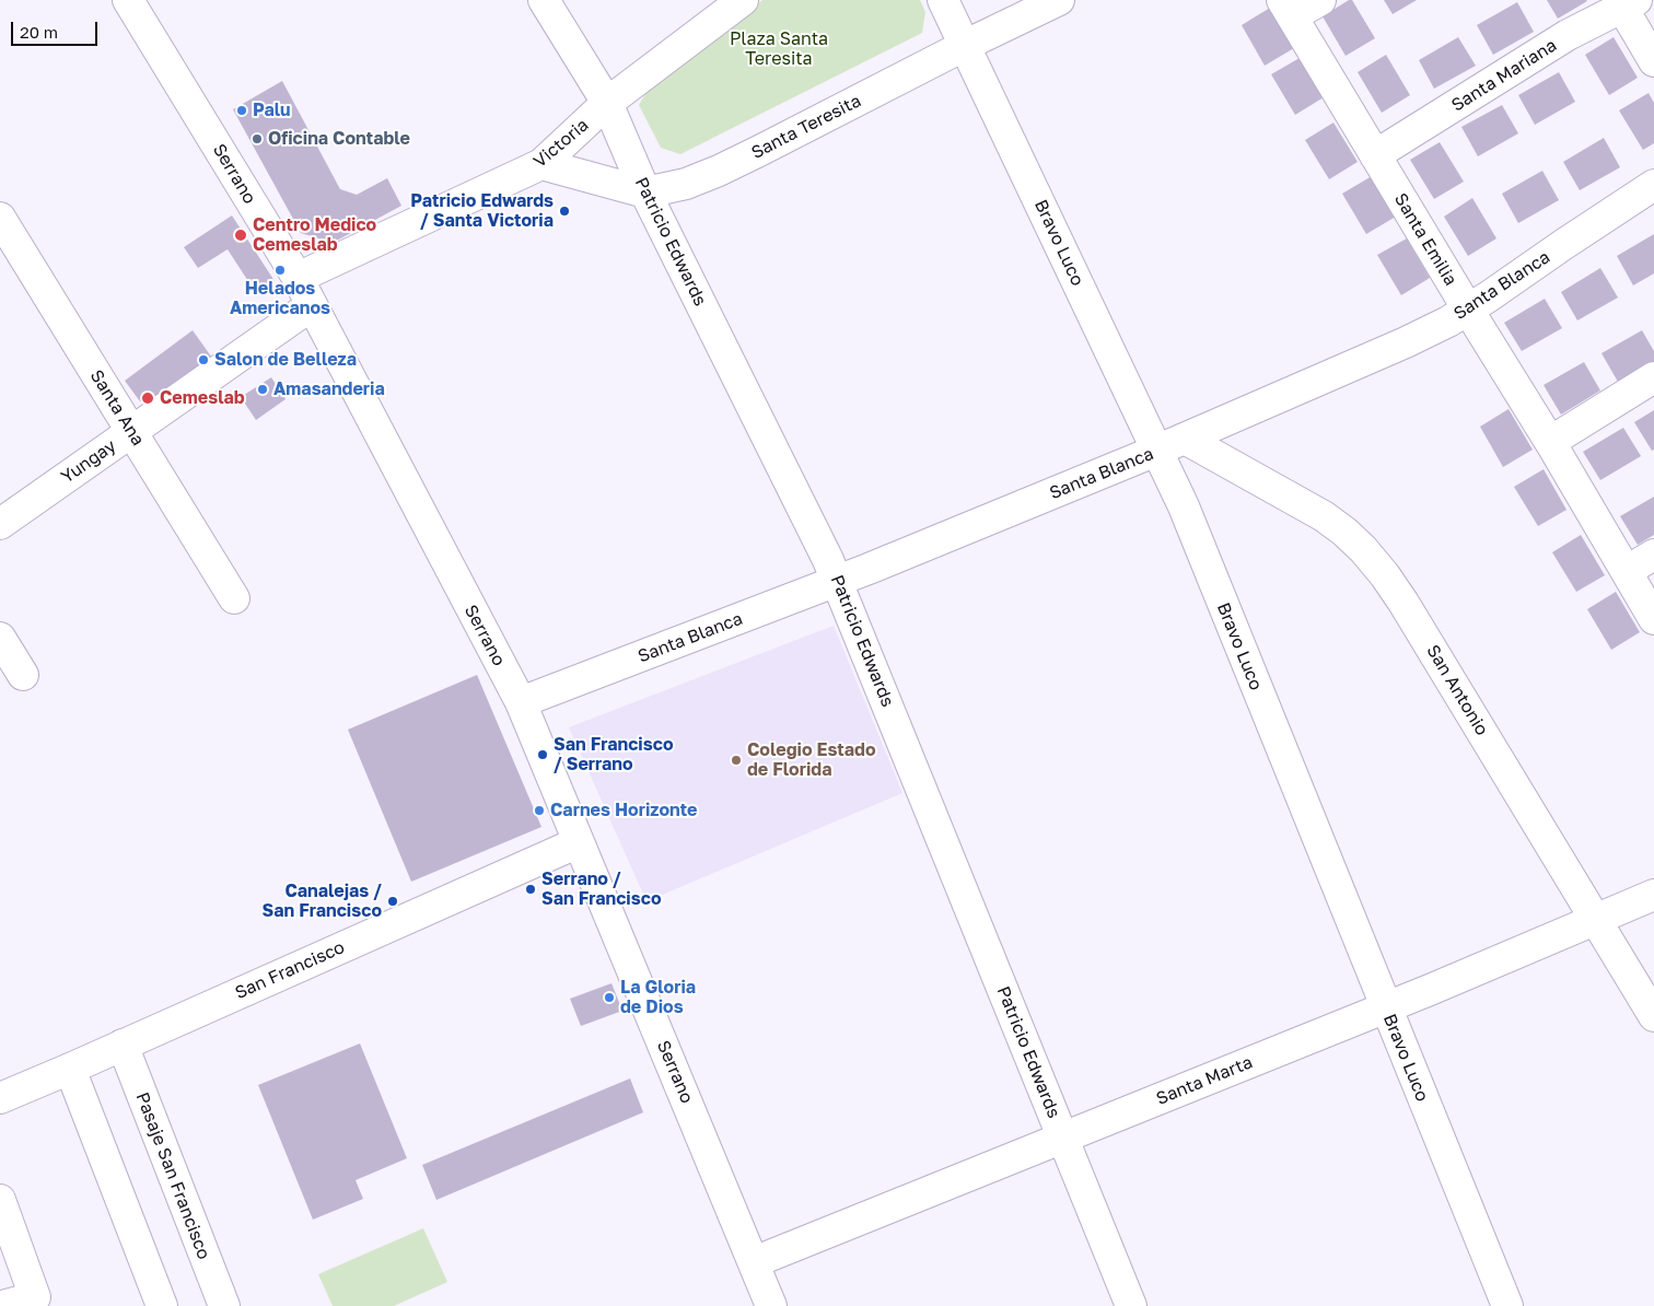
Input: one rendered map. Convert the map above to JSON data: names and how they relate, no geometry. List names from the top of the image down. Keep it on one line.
{"streets":{"street":["Santa Mariana","Santa Teresita","Victoria","Serrano","Santa Emilia","Patricio Edwards","Bravo Luco","Santa Blanca","Santa Ana","Yungay","San Antonio","San Francisco","Santa Marta","Pasaje San Francisco"]},"crossings":[["Santa Mariana","Santa Emilia"],["Santa Teresita","Victoria"],["Santa Teresita","Patricio Edwards"],["Santa Teresita","Bravo Luco"],["Victoria","Serrano"],["Victoria","Patricio Edwards"],["Serrano","Santa Blanca"],["Serrano","Yungay"],["Serrano","San Francisco"],["Serrano","Santa Marta"],["Santa Emilia","Santa Blanca"],["Patricio Edwards","Santa Blanca"],["Patricio Edwards","Santa Marta"],["Bravo Luco","Santa Blanca"],["Bravo Luco","Santa Marta"],["Santa Blanca","San Antonio"],["Santa Ana","Yungay"],["San Antonio","Santa Marta"],["San Francisco","Pasaje San Francisco"]],"parks":["Plaza Santa Teresita"],"places":["Palu","Oficina Contable","Patricio Edwards / Santa Victoria","Centro Medico Cemeslab","Helados Americanos","Salon de Belleza","Amasanderia","Cemeslab","San Francisco / Serrano","Colegio Estado de Florida","Carnes Horizonte","Serrano / San Francisco","Canalejas / San Francisco","La Gloria de Dios"],"scale_bar":"20 m"}
